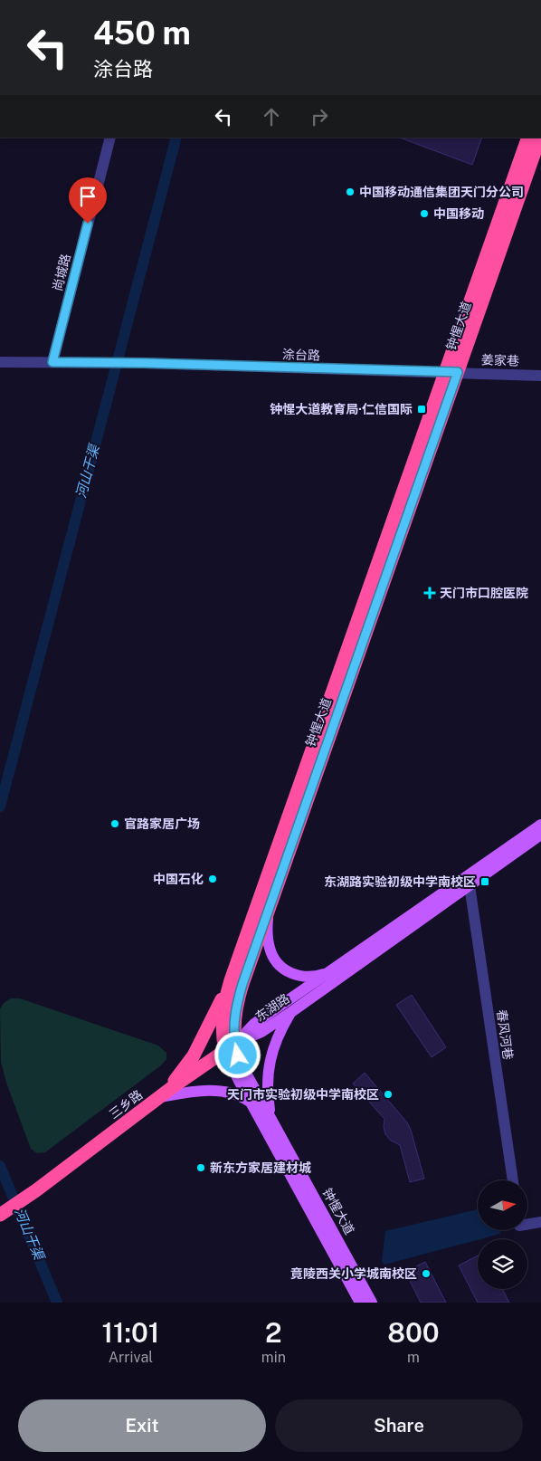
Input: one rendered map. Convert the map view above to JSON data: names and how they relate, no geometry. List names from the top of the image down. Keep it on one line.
{"streets":{"highway":["钟惺大道","三乡路"],"main road":["东湖路"],"street":["尚城路","涂台路","姜家巷","春风河巷"]},"crossings":[["尚城路","涂台路"],["钟惺大道","涂台路"],["钟惺大道","姜家巷"],["钟惺大道","东湖路"],["钟惺大道","三乡路"],["涂台路","姜家巷"],["东湖路","春风河巷"],["东湖路","三乡路"]],"water":["河山干渠"],"places":{"other":["中国移动通信集团天门分公司","中国移动","官路家居广场","中国石化","天门市实验初级中学南校区","新东方家居建材城","竟陵西关小学城南校区"],"transit":["钟惺大道教育局·仁信国际","东湖路实验初级中学南校区"],"health":["天门市口腔医院"]},"north":"right","page":{"turn":["450 m","涂台路"],"eta":["11:01","Arrival","2","min","800","m"],"buttons":["Exit","Share"]}}
